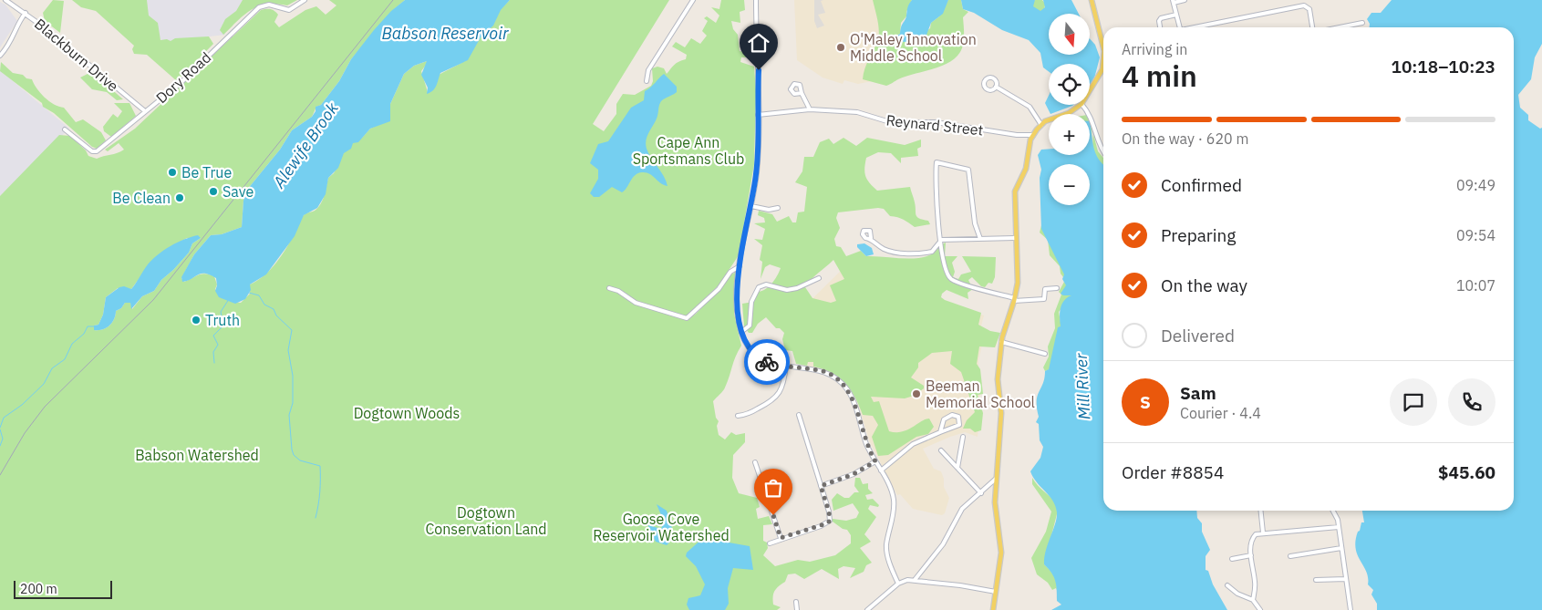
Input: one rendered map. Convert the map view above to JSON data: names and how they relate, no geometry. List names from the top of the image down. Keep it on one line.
{"streets":{"street":["Blackburn Drive","Dory Road","Reynard Street"]},"crossings":[["Blackburn Drive","Dory Road"]],"water":["Babson Reservoir","Alewife Brook","Mill River"],"parks":["Cape Ann Sportsmans Club","Dogtown Woods","Babson Watershed","Dogtown Conservation Land","Goose Cove Reservoir Watershed"],"places":["O'Maley Innovation Middle School","Be True","Save","Be Clean","Truth","Beeman Memorial School"],"scale_bar":"200 m","north":"bottom","page":{"map_buttons":["+","−"],"heading":["4 min","Arriving in","10:18–10:23"],"panel":["Sam","Courier · 4.4","Order #8854","$45.60"],"bar":"On the way · 620 m","list":[["Confirmed","09:49"],["Preparing","09:54"],["On the way","10:07"],"Delivered"],"round":"S","scale":"200 m"}}
